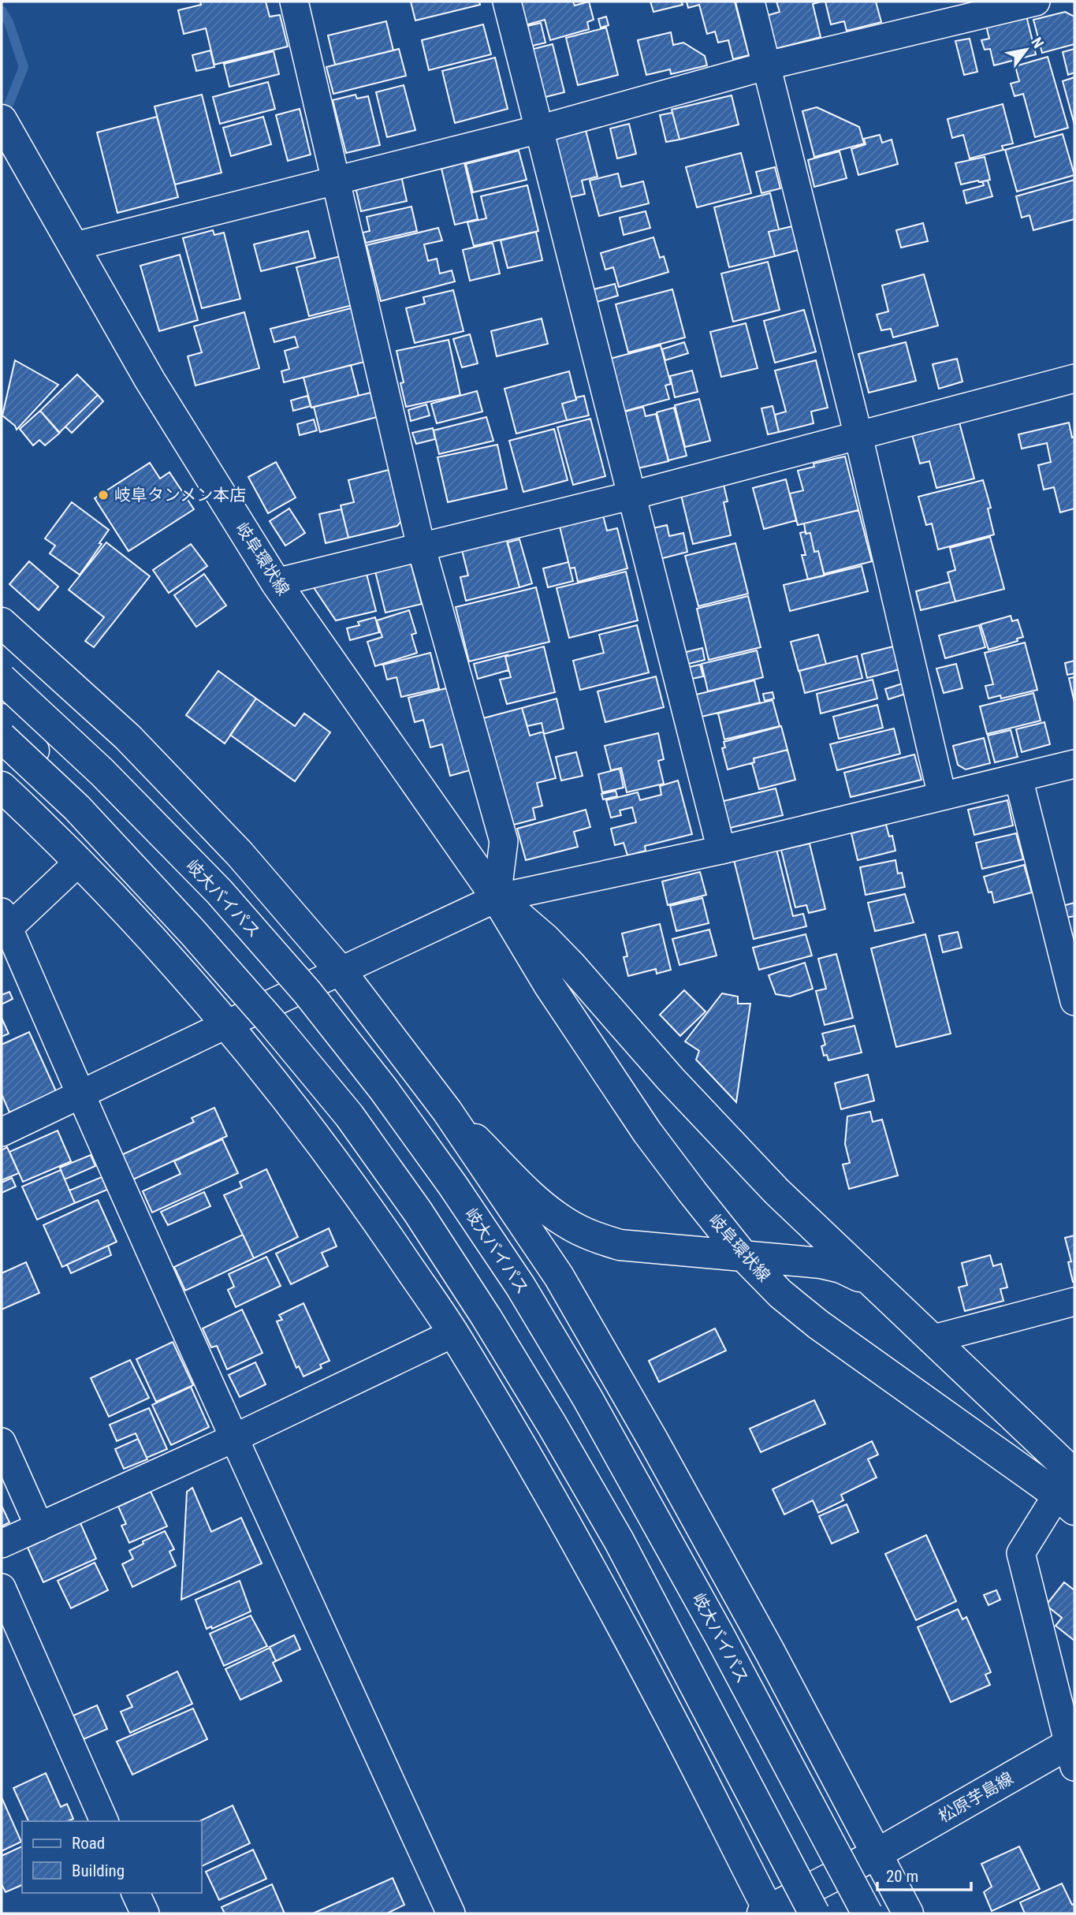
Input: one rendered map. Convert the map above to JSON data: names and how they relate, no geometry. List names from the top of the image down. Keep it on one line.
{"streets":{"main road":["岐阜環状線","岐大バイパス","松原芋島線"]},"places":["岐阜タンメン本店"],"legend":["Road","Building"],"scale_bar":"20 m","north":"top right"}
